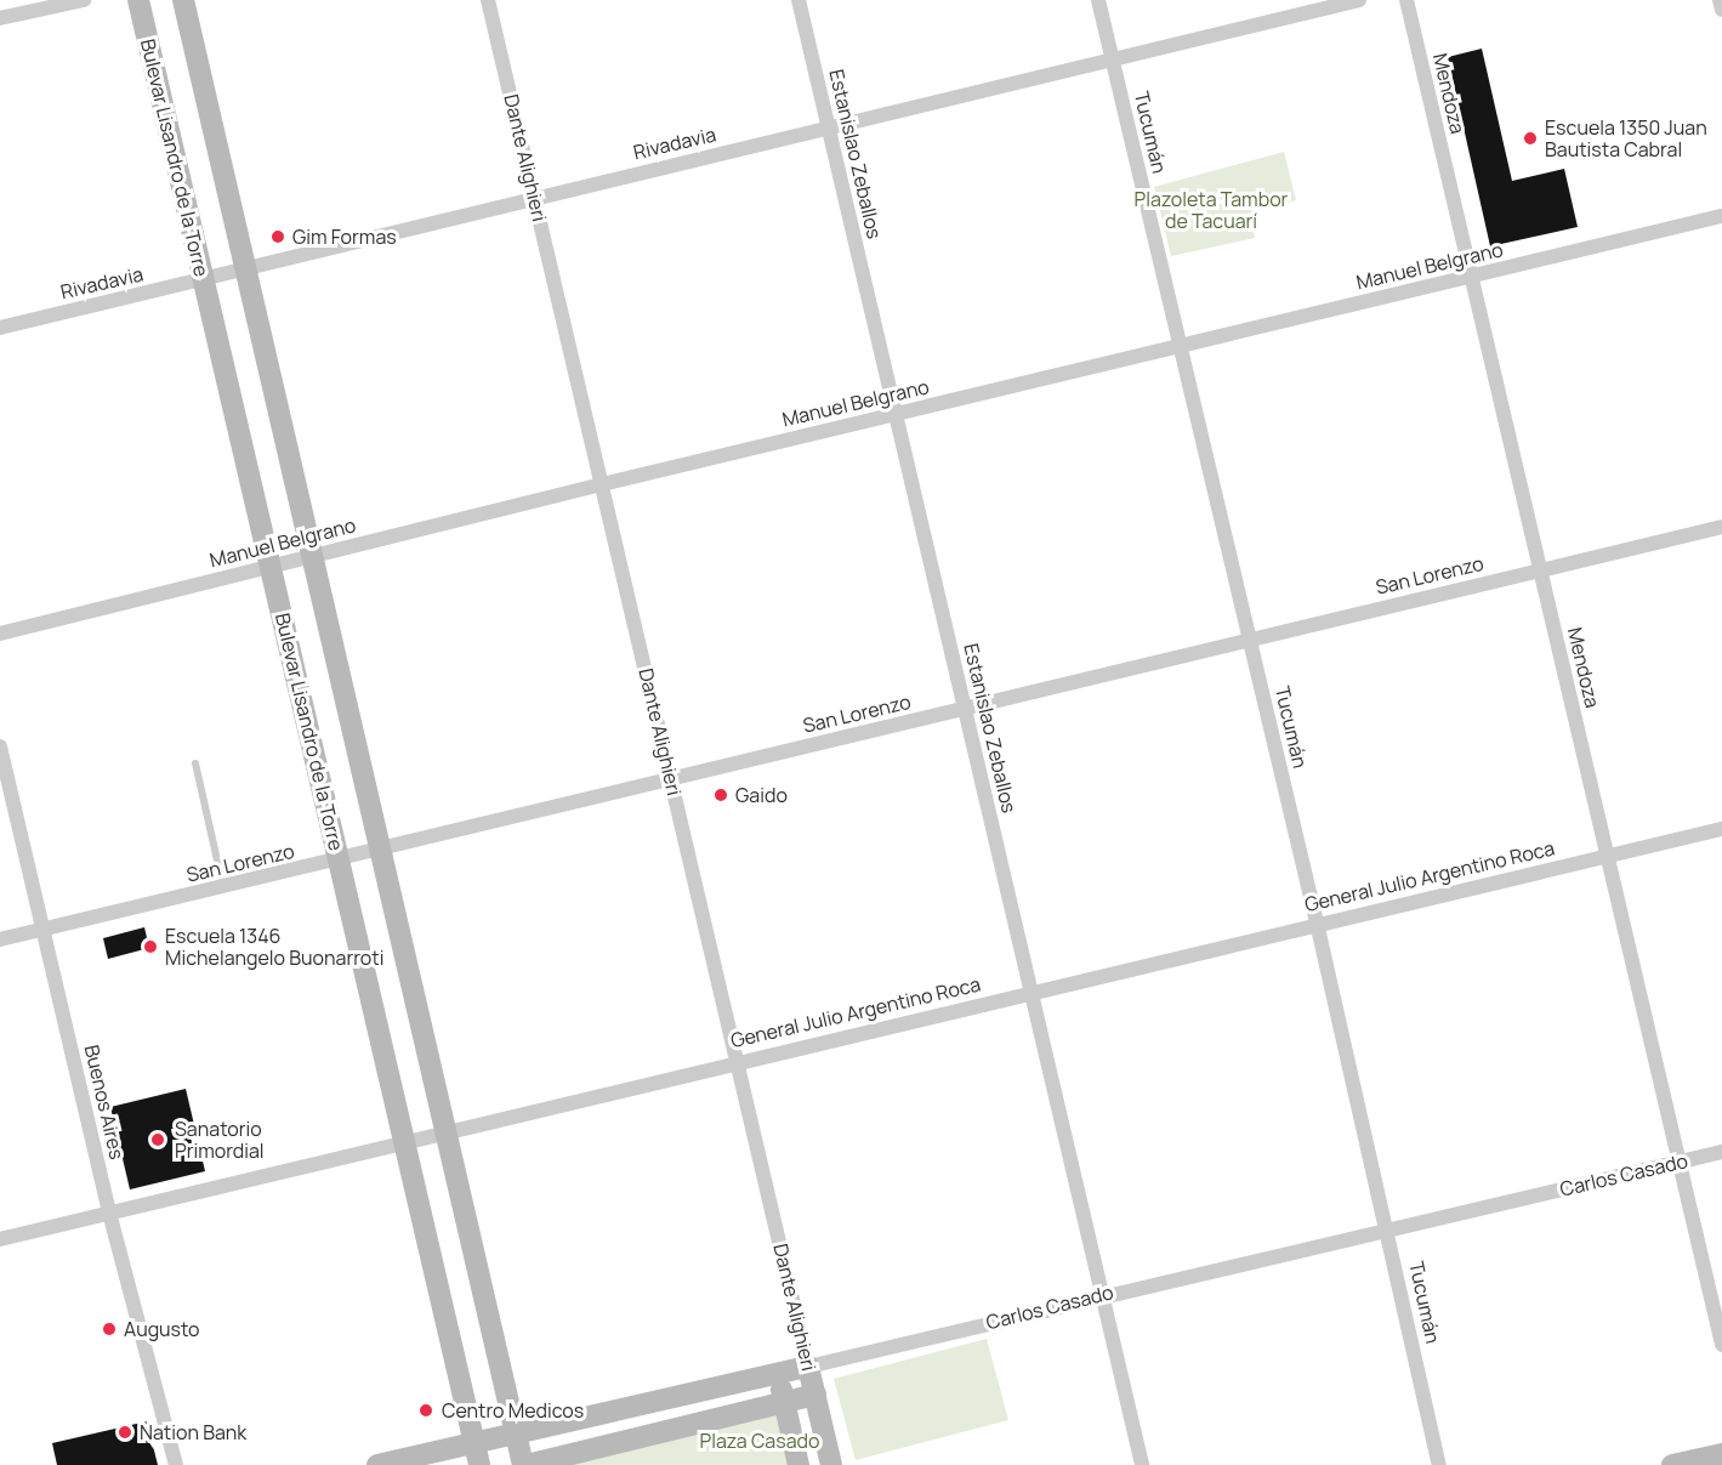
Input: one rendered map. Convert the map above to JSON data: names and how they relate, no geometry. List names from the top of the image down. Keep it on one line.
{"streets":{"main road":["Bulevar Lisandro de la Torre","Dante Alighieri","Carlos Casado"],"street":["Mendoza","Tucumán","Rivadavia","Estanislao Zeballos","Manuel Belgrano","San Lorenzo","General Julio Argentino Roca","Buenos Aires"]},"crossings":[["Mendoza","Manuel Belgrano"],["Mendoza","San Lorenzo"],["Mendoza","General Julio Argentino Roca"],["Mendoza","Carlos Casado"],["Tucumán","Rivadavia"],["Tucumán","Manuel Belgrano"],["Tucumán","San Lorenzo"],["Tucumán","General Julio Argentino Roca"],["Tucumán","Carlos Casado"],["Rivadavia","Estanislao Zeballos"],["Rivadavia","Bulevar Lisandro de la Torre"],["Rivadavia","Dante Alighieri"],["Estanislao Zeballos","Manuel Belgrano"],["Estanislao Zeballos","San Lorenzo"],["Estanislao Zeballos","General Julio Argentino Roca"],["Estanislao Zeballos","Carlos Casado"],["Bulevar Lisandro de la Torre","Manuel Belgrano"],["Bulevar Lisandro de la Torre","San Lorenzo"],["Bulevar Lisandro de la Torre","General Julio Argentino Roca"],["Bulevar Lisandro de la Torre","Carlos Casado"],["Dante Alighieri","Manuel Belgrano"],["Dante Alighieri","San Lorenzo"],["Dante Alighieri","General Julio Argentino Roca"],["Dante Alighieri","Carlos Casado"],["San Lorenzo","Buenos Aires"],["General Julio Argentino Roca","Buenos Aires"]],"parks":["Plazoleta Tambor de Tacuarí","Plaza Casado"],"places":["Escuela 1350 Juan Bautista Cabral","Gim Formas","Gaido","Escuela 1346 Michelangelo Buonarroti","Sanatorio Primordial","Augusto","Centro Medicos","Nation Bank"]}
